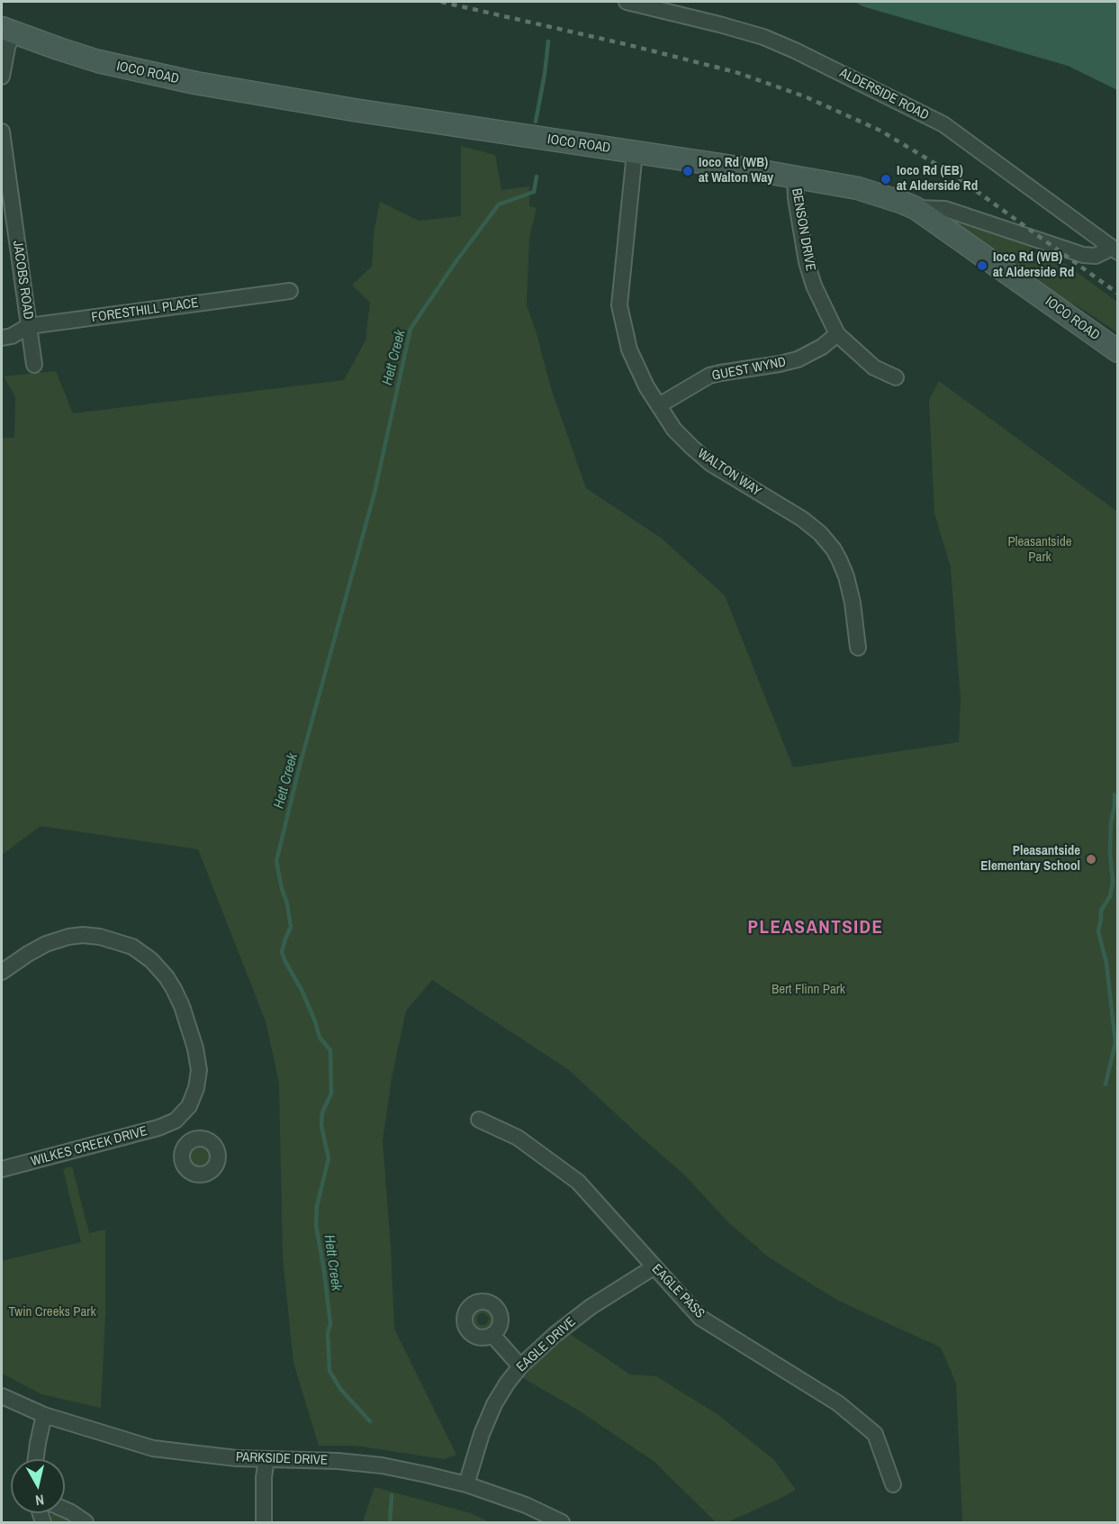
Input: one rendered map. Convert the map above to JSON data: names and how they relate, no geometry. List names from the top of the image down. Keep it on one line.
{"streets":{"main road":["IOCO ROAD"],"street":["ALDERSIDE ROAD","BENSON DRIVE","JACOBS ROAD","FORESTHILL PLACE","GUEST WYND","WALTON WAY","WILKES CREEK DRIVE","EAGLE PASS","EAGLE DRIVE","PARKSIDE DRIVE"]},"crossings":[["IOCO ROAD","ALDERSIDE ROAD"],["IOCO ROAD","BENSON DRIVE"],["IOCO ROAD","WALTON WAY"],["BENSON DRIVE","GUEST WYND"],["JACOBS ROAD","FORESTHILL PLACE"],["GUEST WYND","WALTON WAY"],["EAGLE PASS","EAGLE DRIVE"],["EAGLE DRIVE","PARKSIDE DRIVE"]],"districts":["PLEASANTSIDE"],"water":["Hett Creek"],"parks":["Pleasantside Park","Bert Flinn Park","Twin Creeks Park"],"places":["Ioco Rd (WB) at Walton Way","Ioco Rd (EB) at Alderside Rd","Ioco Rd (WB) at Alderside Rd","Pleasantside Elementary School"],"north":"bottom"}
